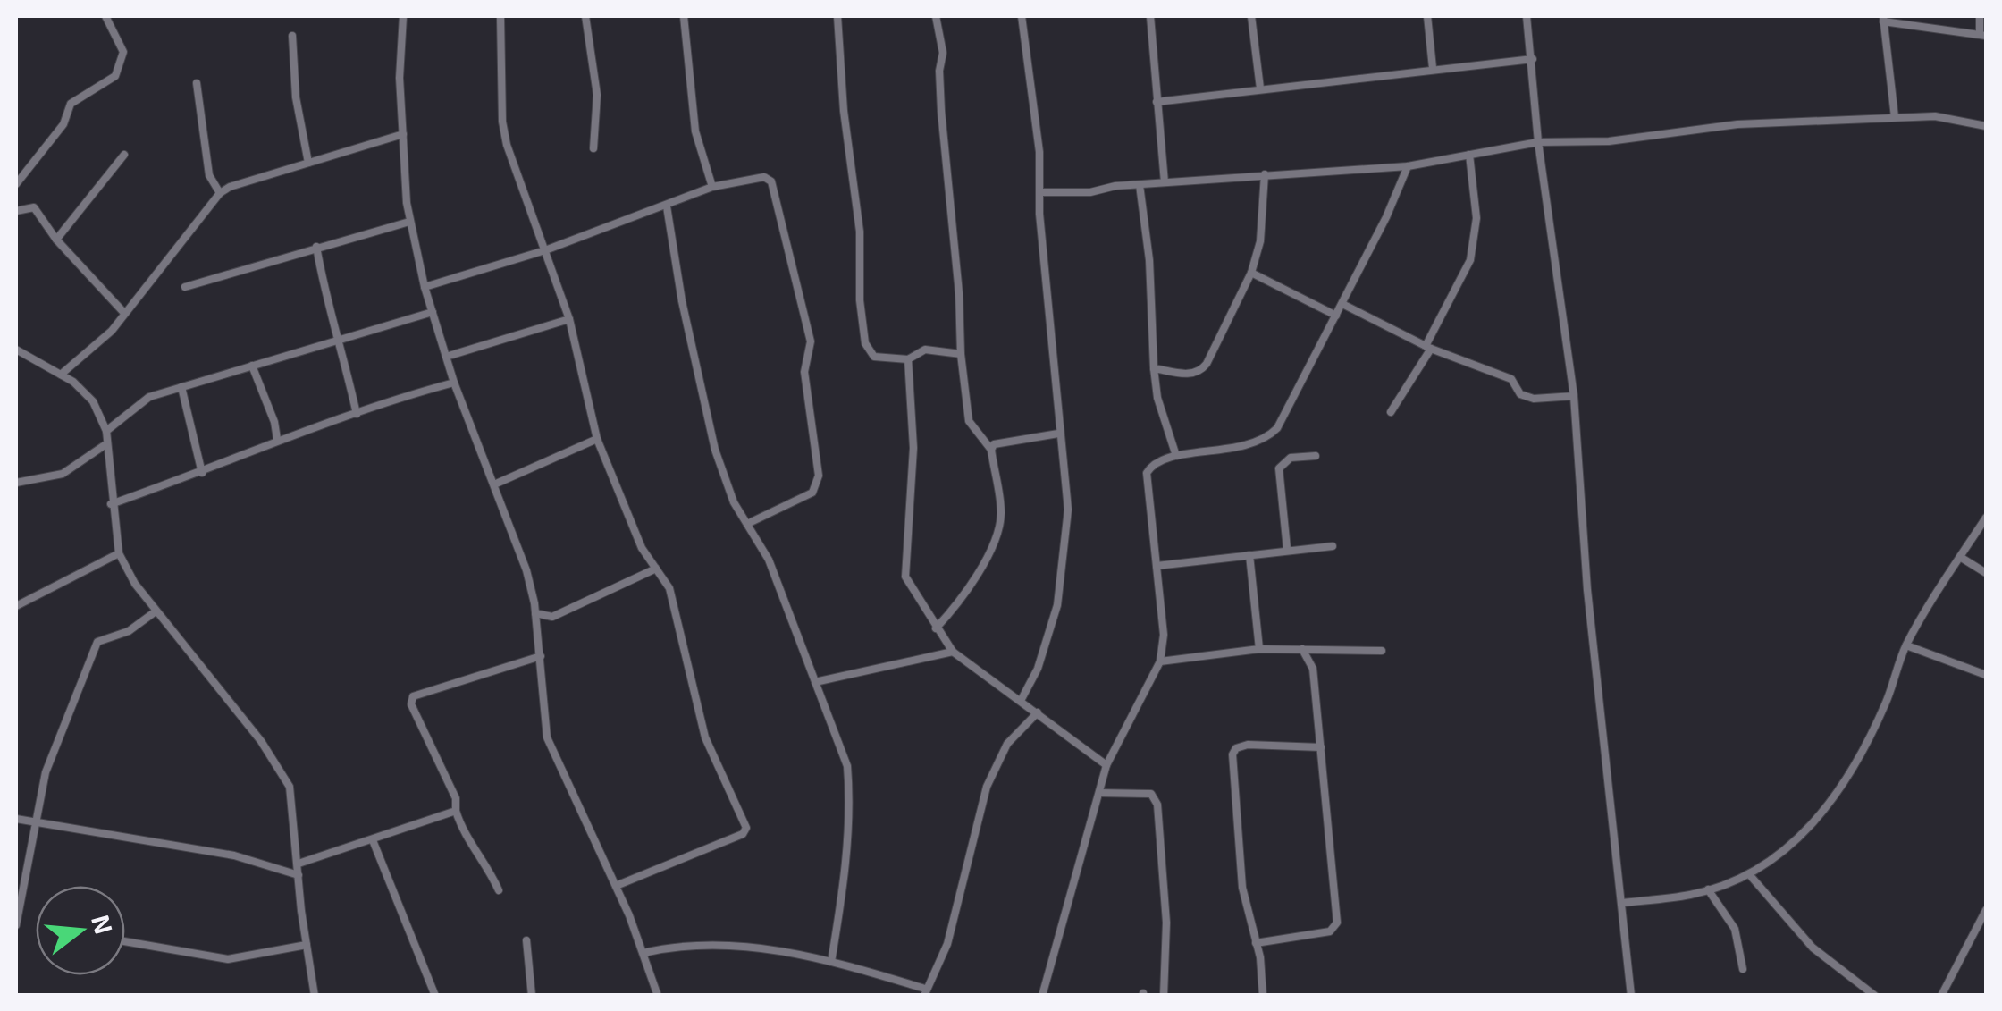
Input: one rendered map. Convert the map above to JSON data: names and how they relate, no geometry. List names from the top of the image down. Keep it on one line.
{"north":"right"}
